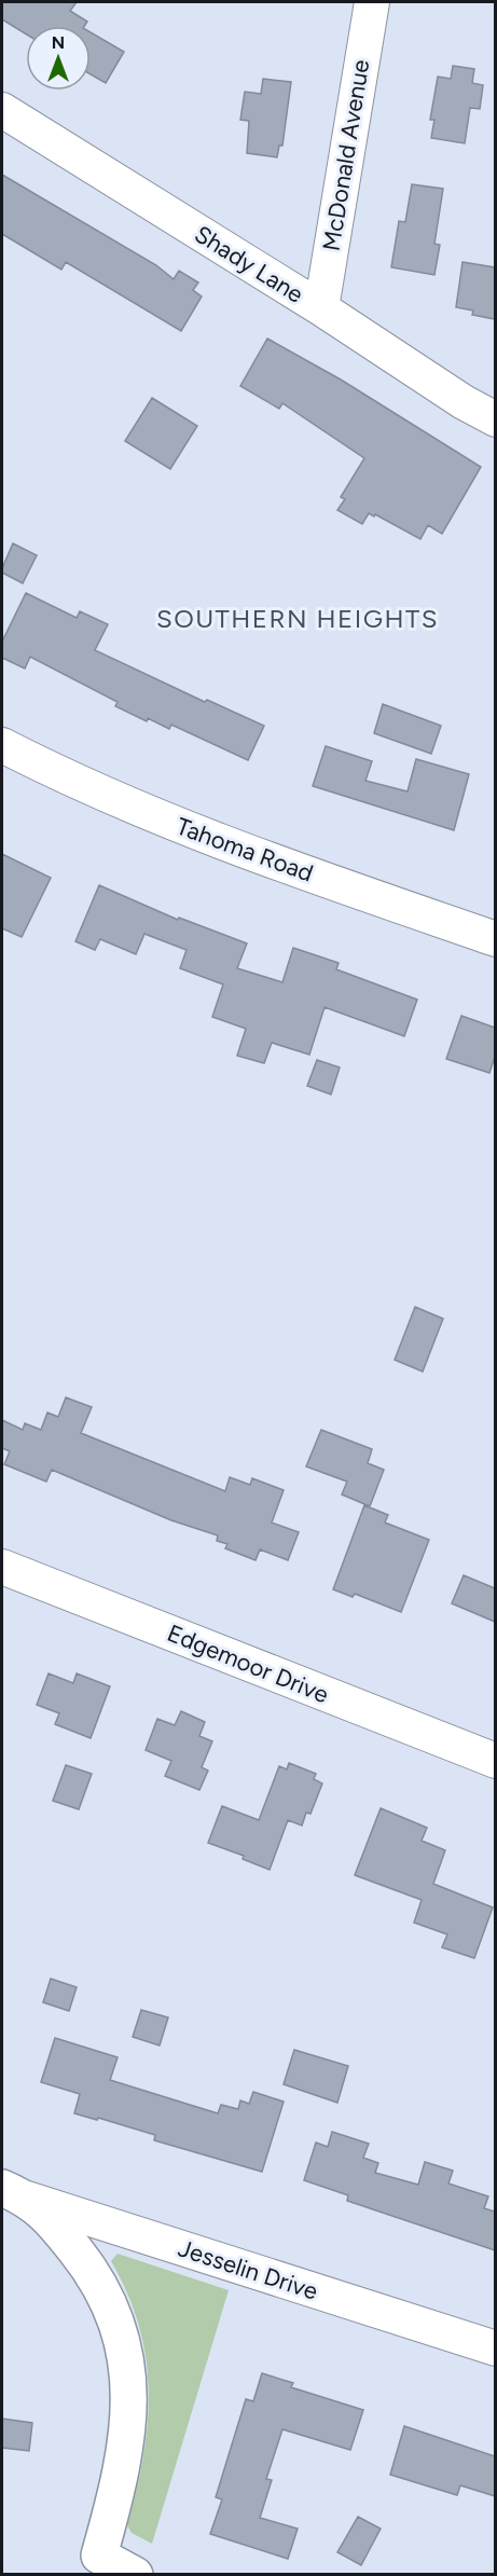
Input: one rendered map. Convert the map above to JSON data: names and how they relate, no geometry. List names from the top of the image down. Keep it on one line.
{"streets":{"street":["McDonald Avenue","Shady Lane","Tahoma Road","Edgemoor Drive","Jesselin Drive"]},"crossings":[["McDonald Avenue","Shady Lane"]],"districts":["SOUTHERN HEIGHTS"],"north":"top"}
